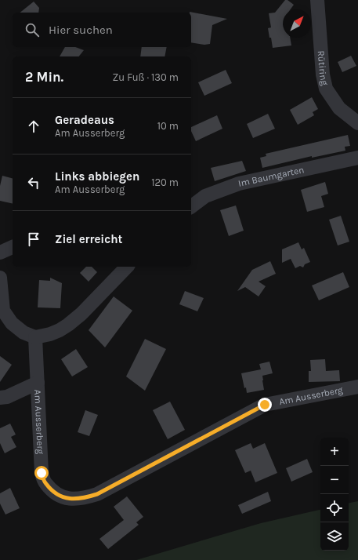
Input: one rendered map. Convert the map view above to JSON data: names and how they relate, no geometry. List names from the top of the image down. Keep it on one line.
{"streets":{"street":["Rütiring","Im Baumgarten","Am Ausserberg"]},"north":"top right","page":{"search":"Hier suchen","heading":["2 Min.","Zu Fuß · 130 m"],"list":[["Geradeaus","Am Ausserberg","10 m"],["Links abbiegen","Am Ausserberg","120 m"],"Ziel erreicht"],"map_buttons":["+","−"]}}
